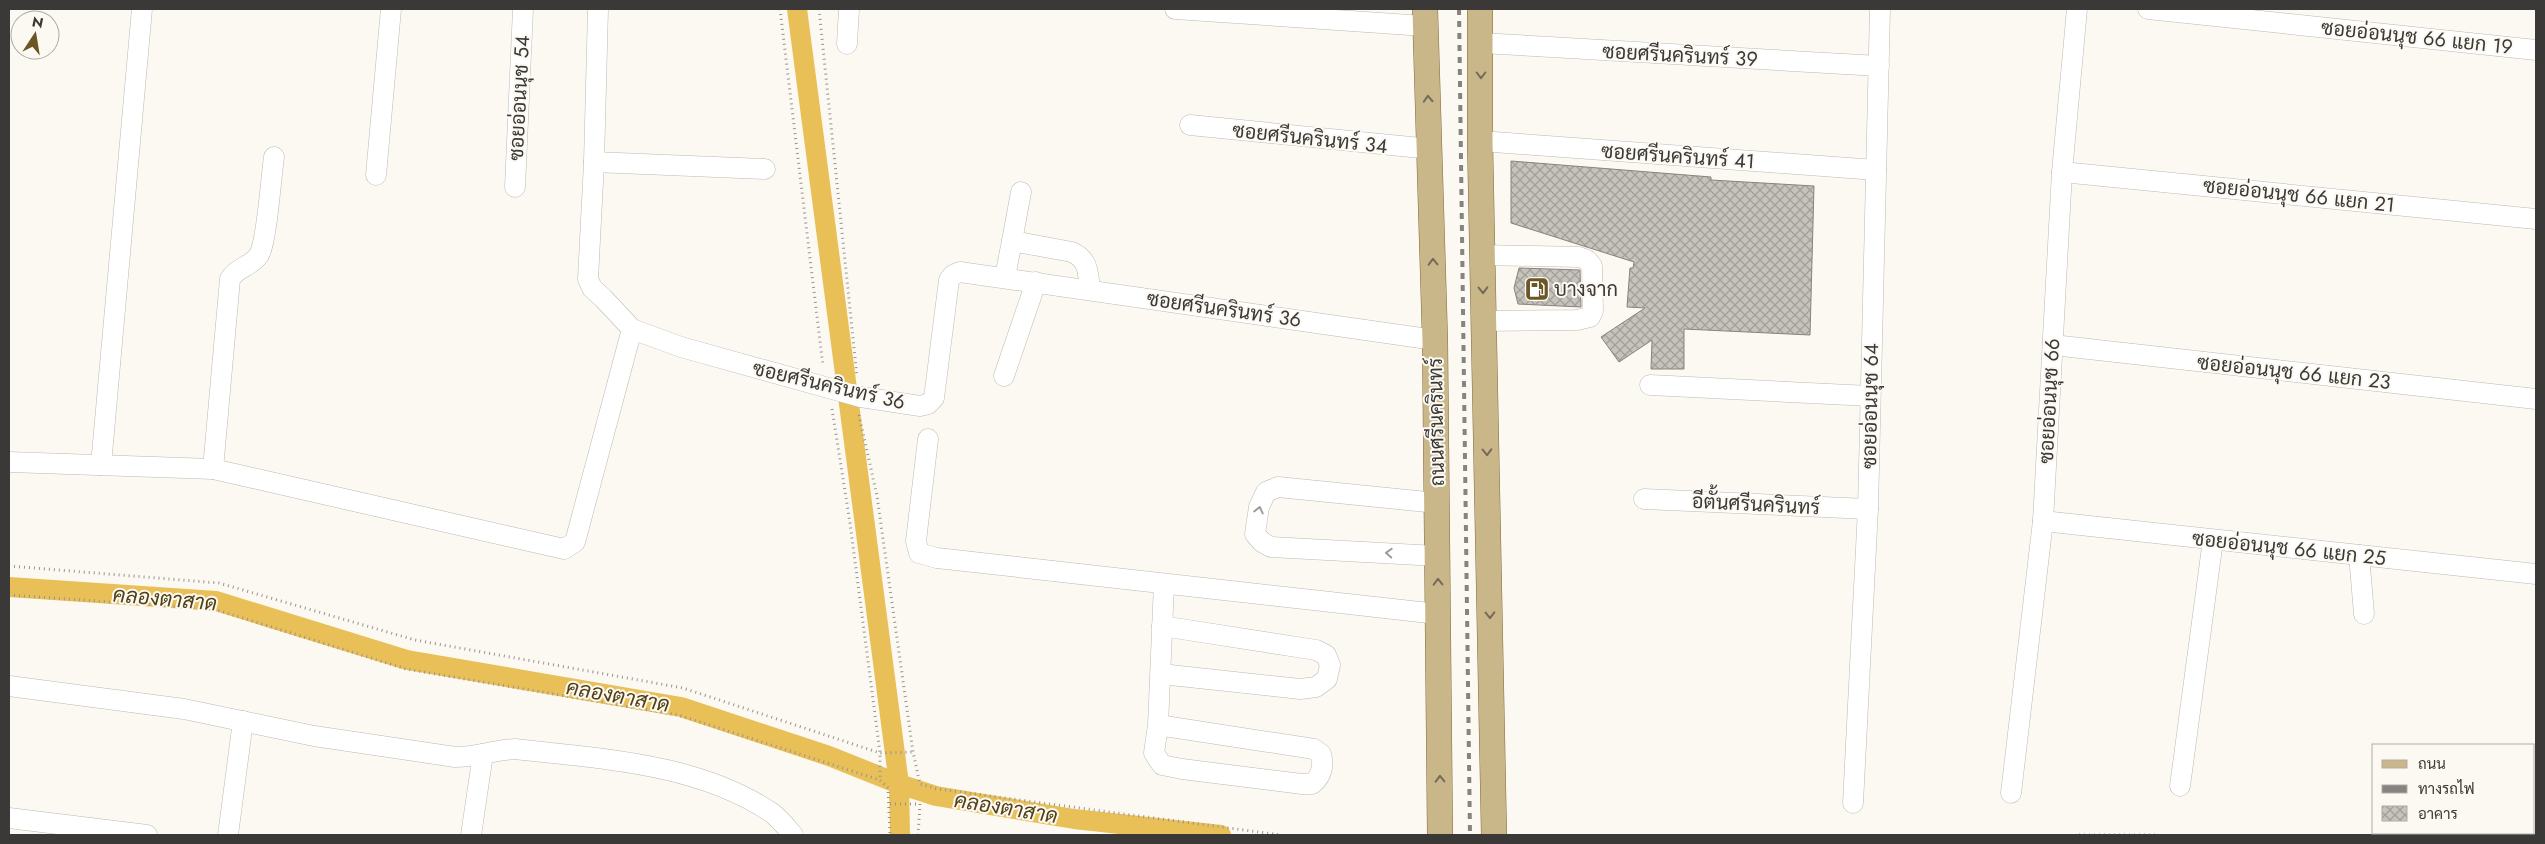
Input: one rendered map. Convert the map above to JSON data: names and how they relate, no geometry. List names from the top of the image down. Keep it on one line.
{"streets":{"main road":["ถนนศรีนครินทร์"],"street":["ซอยอ่อนนุช 66 แยก 19","ซอยศรีนครินทร์ 39","ซอยอ่อนนุช 54","ซอยศรีนครินทร์ 34","ซอยศรีนครินทร์ 41","ซอยอ่อนนุช 66 แยก 21","ซอยศรีนครินทร์ 36","ซอยอ่อนนุช 66 แยก 23","ซอยอ่อนนุช 66","ซอยอ่อนนุช 64","อีตั้นศรีนครินทร์","ซอยอ่อนนุช 66 แยก 25"]},"crossings":[["ซอยศรีนครินทร์ 39","ซอยอ่อนนุช 64"],["ซอยศรีนครินทร์ 34","ถนนศรีนครินทร์"],["ซอยศรีนครินทร์ 41","ซอยอ่อนนุช 64"],["ซอยอ่อนนุช 66 แยก 21","ซอยอ่อนนุช 66"],["ซอยศรีนครินทร์ 36","ถนนศรีนครินทร์"],["ซอยอ่อนนุช 66 แยก 23","ซอยอ่อนนุช 66"],["ซอยอ่อนนุช 66","ซอยอ่อนนุช 66 แยก 25"],["ซอยอ่อนนุช 64","อีตั้นศรีนครินทร์"]],"water":["คลองตาสาด"],"places":{"fuel station":["บางจาก"]},"legend":["ถนน","ทางรถไฟ","อาคาร"],"north":"top"}
